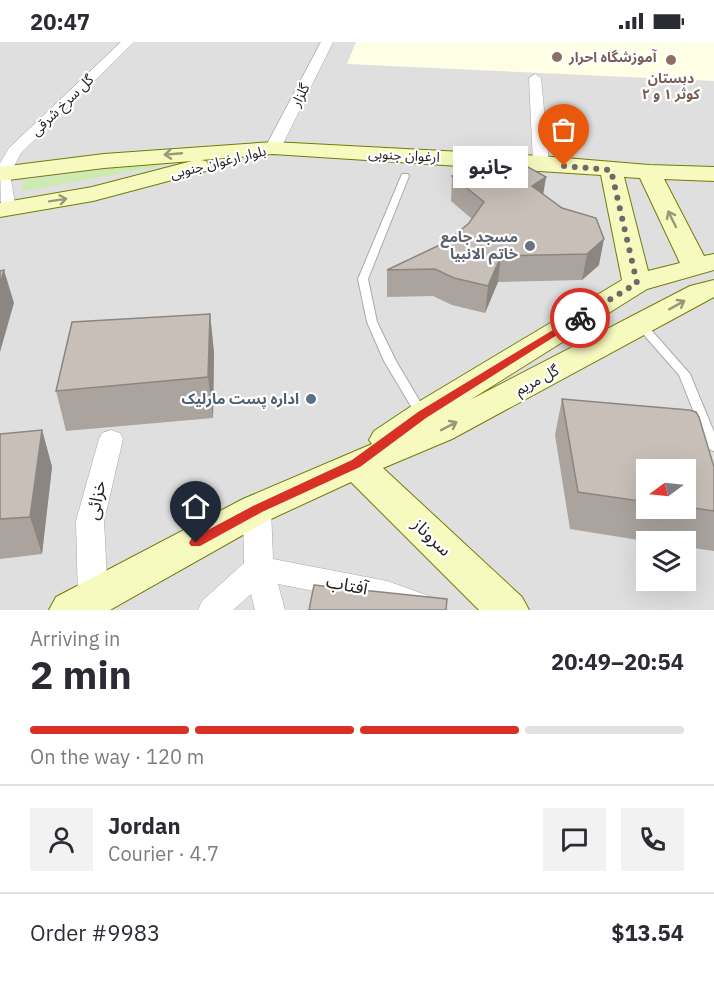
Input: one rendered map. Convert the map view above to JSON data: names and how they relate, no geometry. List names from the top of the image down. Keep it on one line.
{"streets":{"street":["گلزار","گل سرخ شرقی","ارغوان جنوبی","بلوار ارغوان جنوبی","گل مریم","خزائی","سروناز","آفتاب"]},"crossings":[["گلزار","ارغوان جنوبی"],["گلزار","بلوار ارغوان جنوبی"],["گل سرخ شرقی","بلوار ارغوان جنوبی"],["ارغوان جنوبی","بلوار ارغوان جنوبی"],["گل مریم","خزائی"],["گل مریم","سروناز"]],"places":["آموزشگاه احرار","دبستان کوثر ۱ و ۲","جانبو","مسجد جامع خاتم الانبیا","اداره پست مارلیک"],"north":"left","page":{"status":"20:47","bubble":"جانبو","heading":["2 min","Arriving in","20:49–20:54"],"panel":["Jordan","Courier · 4.7","Order #9983","$13.54"],"bar":"On the way · 120 m"}}
